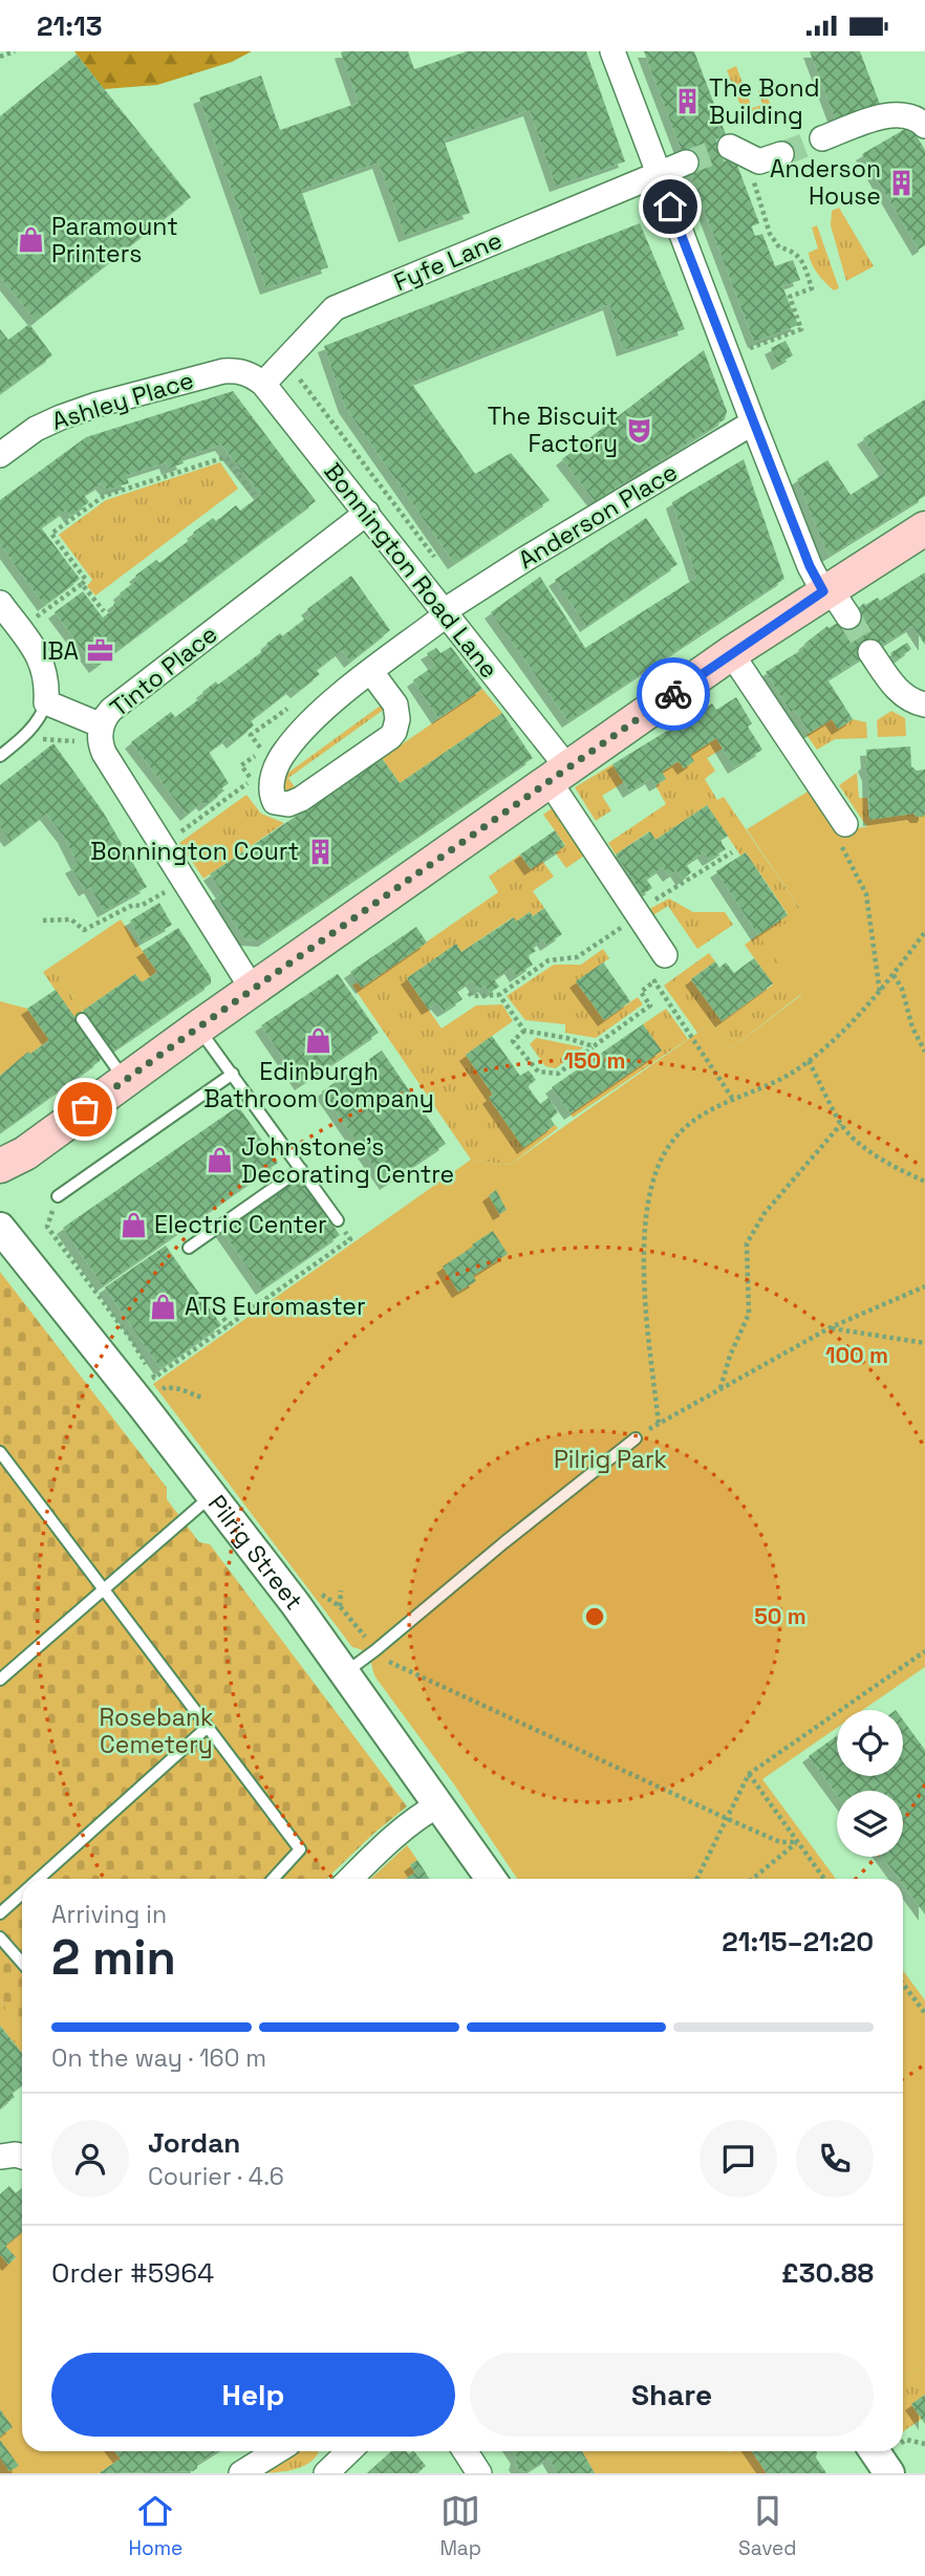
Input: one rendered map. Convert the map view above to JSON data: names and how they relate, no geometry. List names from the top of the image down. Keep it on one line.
{"streets":{"street":["Fyfe Lane","Ashley Place","Anderson Place","Bonnington Road Lane","Tinto Place","Pilrig Street"]},"crossings":[["Fyfe Lane","Ashley Place"],["Fyfe Lane","Bonnington Road Lane"],["Ashley Place","Bonnington Road Lane"],["Anderson Place","Bonnington Road Lane"],["Bonnington Road Lane","Tinto Place"]],"parks":["Pilrig Park","Rosebank Cemetery"],"places":{"building":["The Bond Building","Anderson House","Bonnington Court"],"shop":["Paramount Printers","Edinburgh Bathroom Company","Johnstone's Decorating Centre","Electric Center","ATS Euromaster"],"theatre":["The Biscuit Factory"],"office":["IBA"]},"page":{"status":"21:13","heading":["2 min","Arriving in","21:15–21:20"],"panel":["Jordan","Courier · 4.6","Order #5964","£30.88"],"bar":"On the way · 160 m","buttons":["Help","Share"],"tabs":["Home","Map","Saved"]},"rings":["150 m","100 m","50 m"]}
